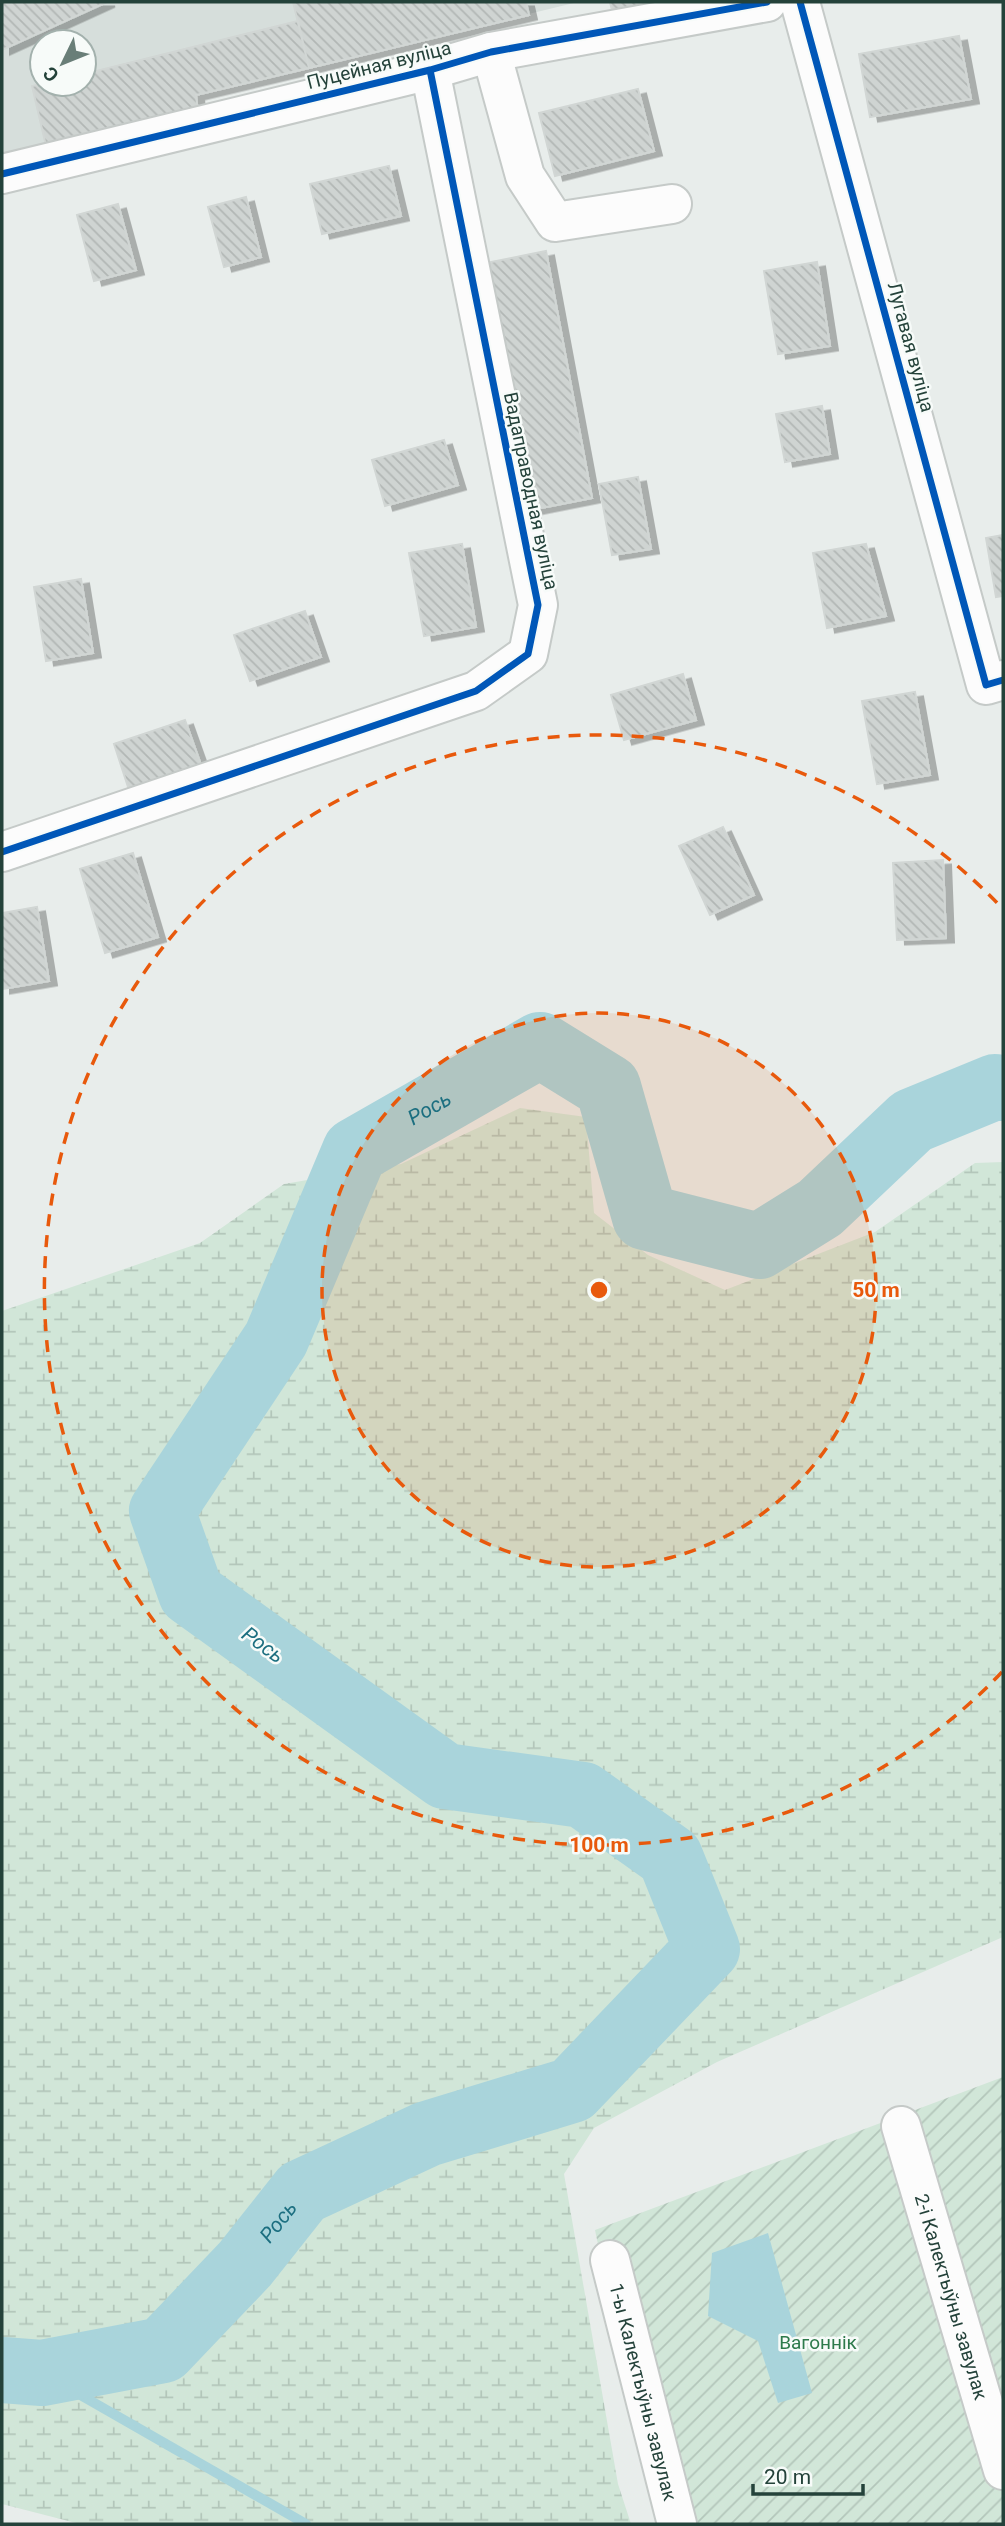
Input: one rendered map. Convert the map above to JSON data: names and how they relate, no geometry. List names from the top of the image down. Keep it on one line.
{"streets":{"street":["Пуцейная вуліца","Лугавая вуліца","Вадаправодная вуліца","2-і Калектыўны завулак","1-ы Калектыўны завулак"]},"crossings":[["Пуцейная вуліца","Вадаправодная вуліца"]],"water":["Рось"],"parks":["Вагоннік"],"scale_bar":"20 m","north":"bottom left","rings":["50 m","100 m"]}
